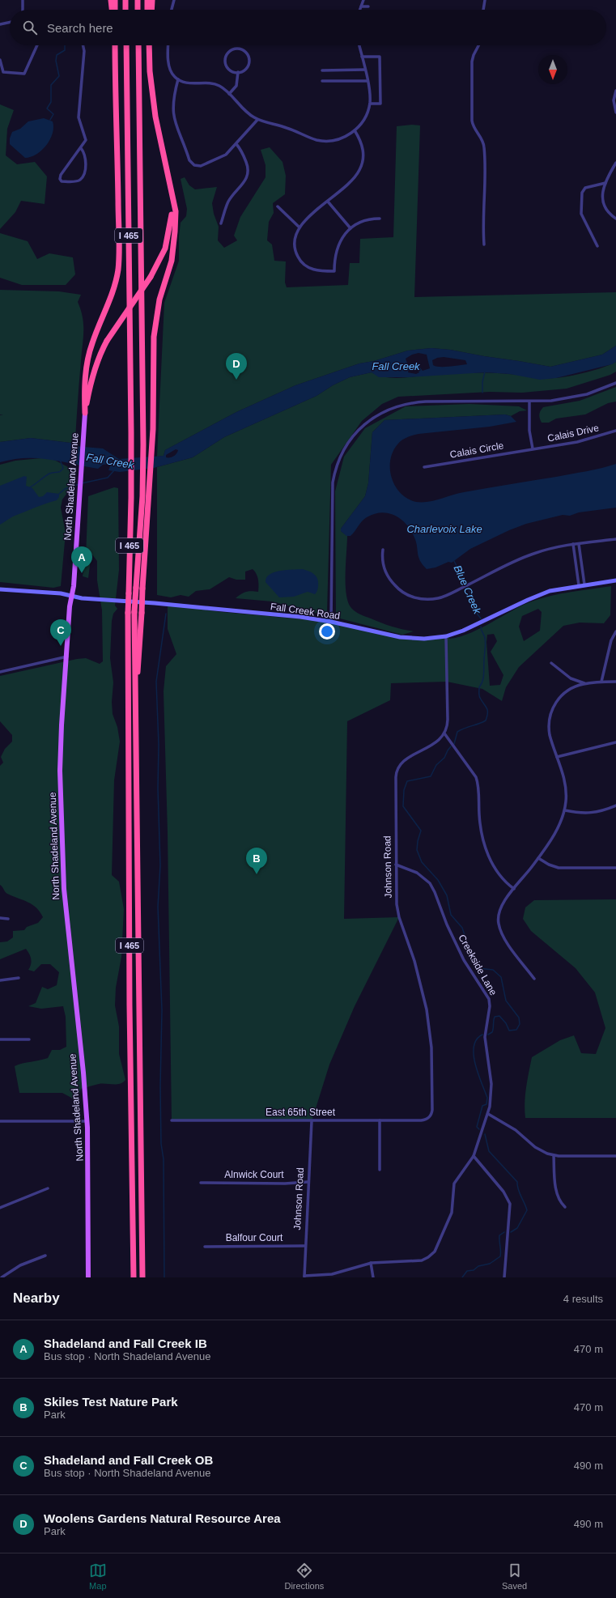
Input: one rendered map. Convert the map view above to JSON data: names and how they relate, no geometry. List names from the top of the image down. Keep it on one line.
{"streets":{"highway":["I 465"],"main road":["North Shadeland Avenue","Fall Creek Road"],"street":["Calais Drive","Calais Circle","Johnson Road","Creekside Lane","East 65th Street","Alnwick Court","Balfour Court"]},"crossings":[["Calais Drive","Calais Circle"],["North Shadeland Avenue","Fall Creek Road"],["Johnson Road","Creekside Lane"],["Johnson Road","East 65th Street"],["Johnson Road","Alnwick Court"],["Johnson Road","Balfour Court"]],"water":["Fall Creek","Charlevoix Lake","Blue Creek"],"north":"bottom","page":{"search":"Search here","pins":["D","A","C","B"],"heading":["Nearby","4 results"],"list":[{"mark":"A","name":"Shadeland and Fall Creek IB","note":"Bus stop · North Shadeland Avenue","value":"470 m"},{"mark":"B","name":"Skiles Test Nature Park","note":"Park","value":"470 m"},{"mark":"C","name":"Shadeland and Fall Creek OB","note":"Bus stop · North Shadeland Avenue","value":"490 m"},{"mark":"D","name":"Woolens Gardens Natural Resource Area","note":"Park","value":"490 m"}],"nav":["Map","Directions","Saved"]}}
